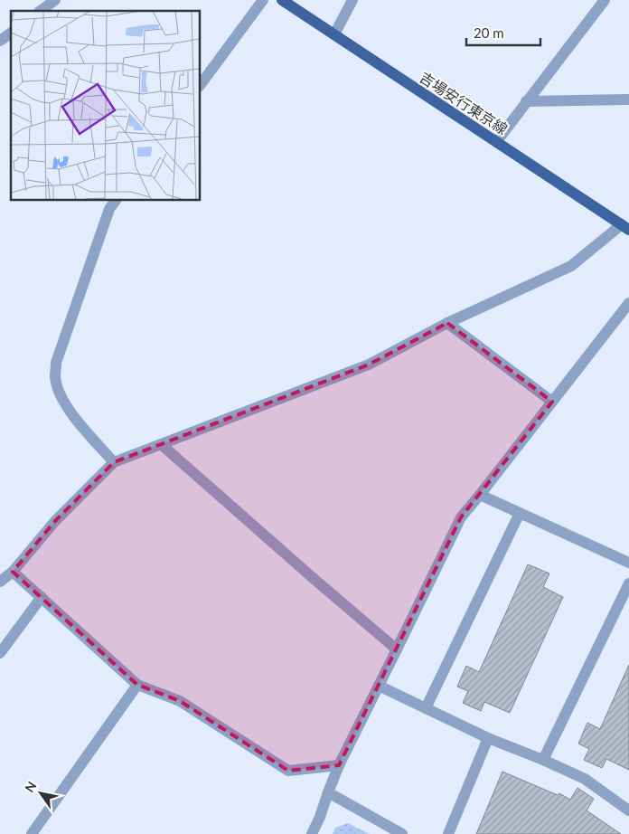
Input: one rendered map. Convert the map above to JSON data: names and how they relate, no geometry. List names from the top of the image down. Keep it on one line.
{"streets":{"main road":["吉場安行東京線"]},"scale_bar":"20 m","north":"top left"}
